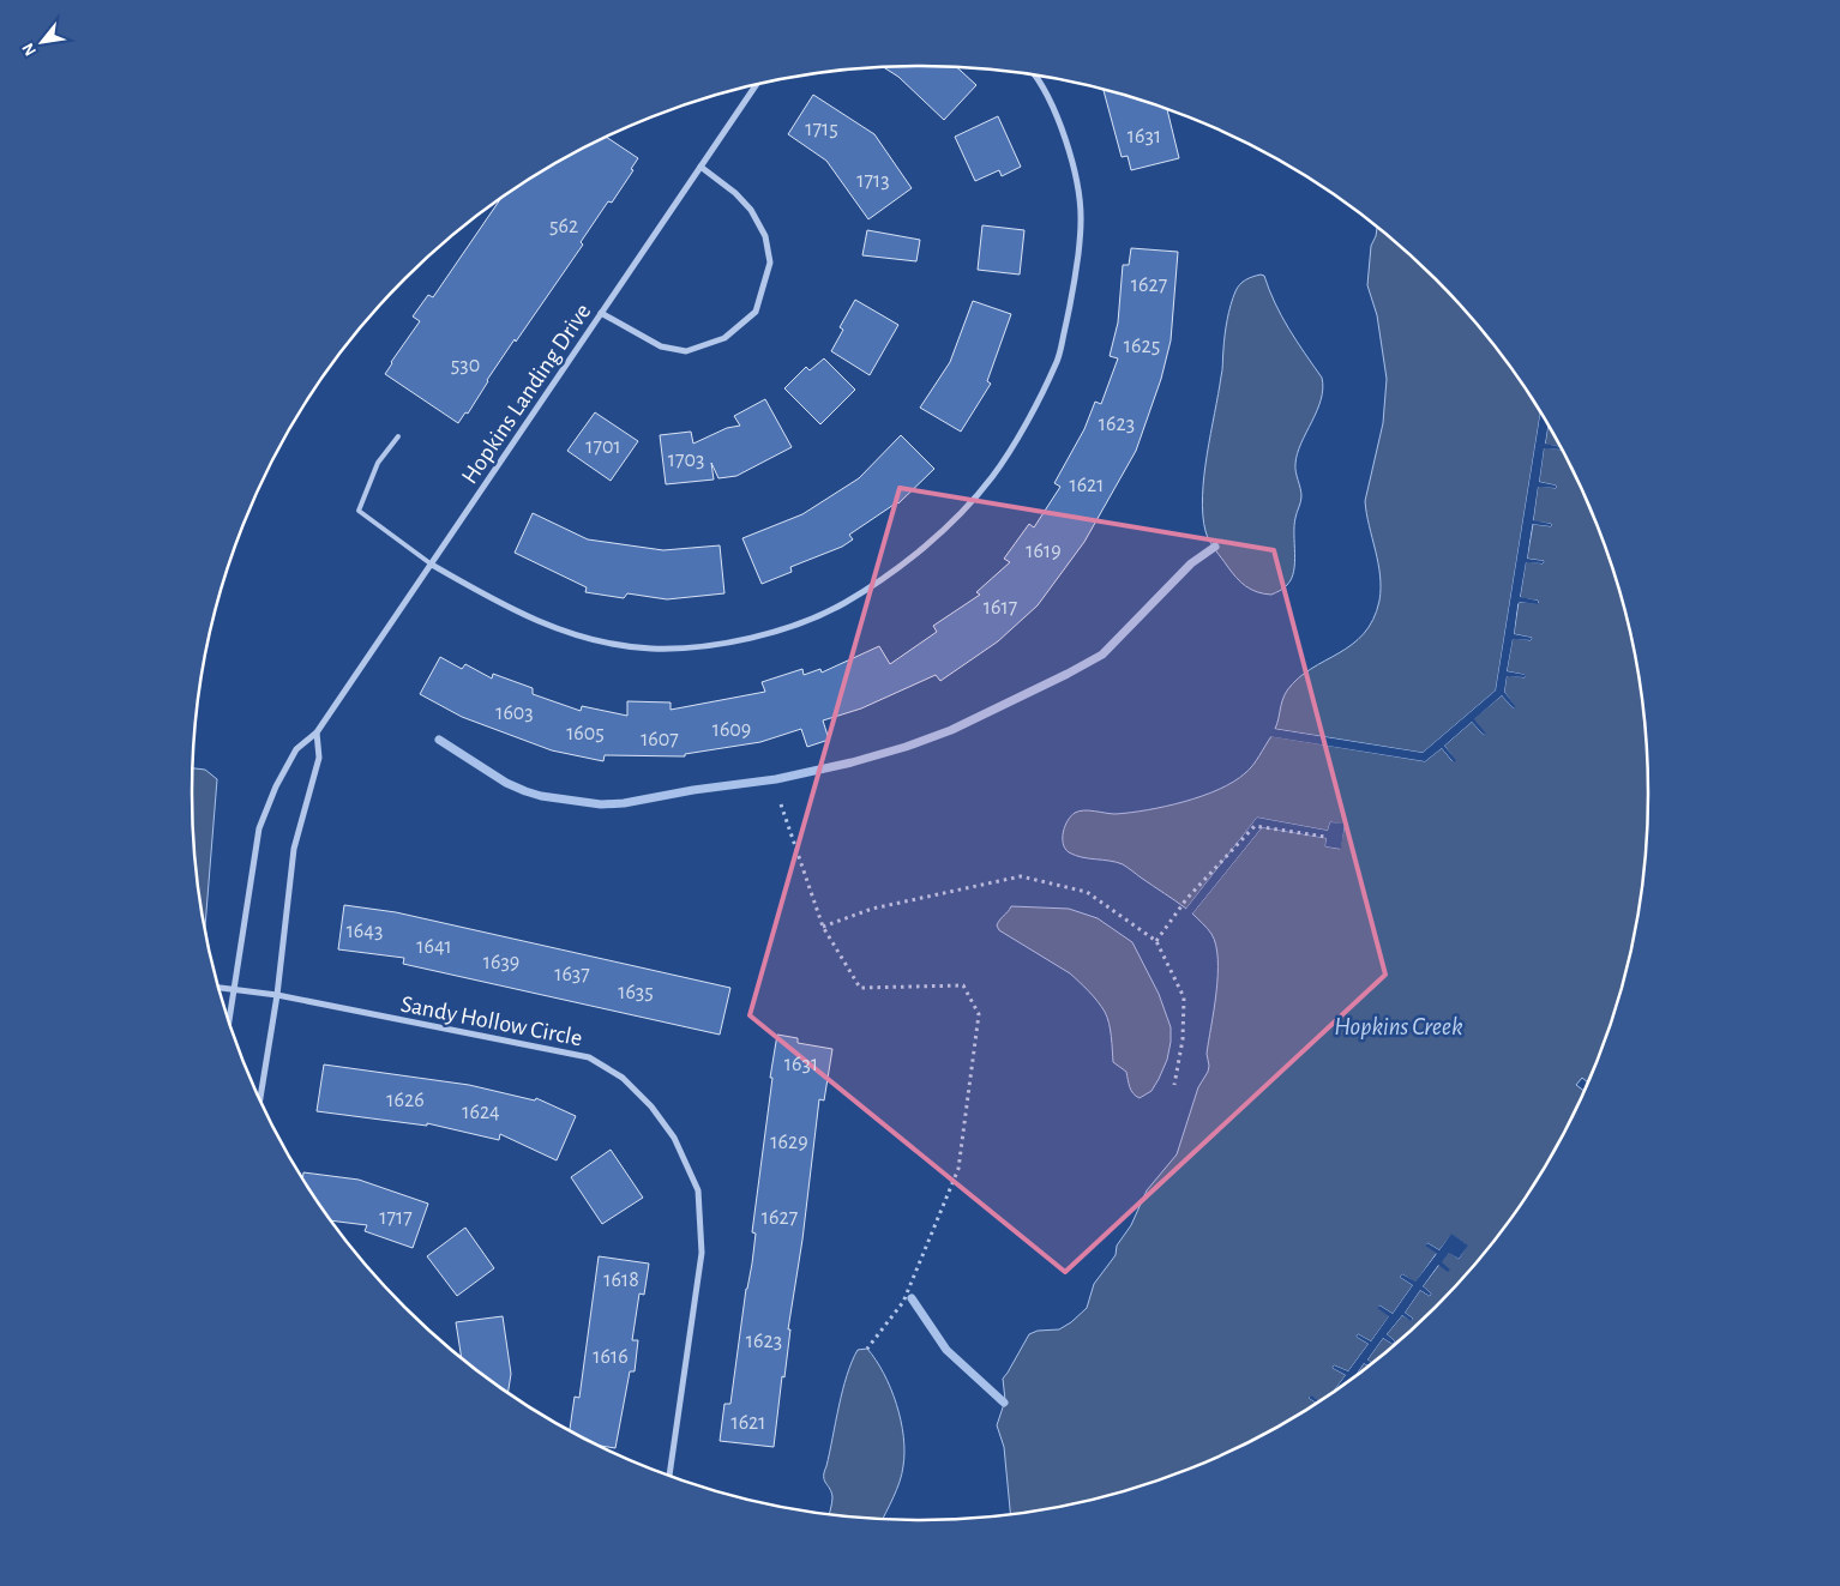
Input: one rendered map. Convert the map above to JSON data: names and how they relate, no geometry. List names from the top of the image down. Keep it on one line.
{"streets":{"street":["Hopkins Landing Drive","Sandy Hollow Circle"]},"crossings":[["Hopkins Landing Drive","Sandy Hollow Circle"]],"water":["Hopkins Creek"],"house_numbers":["1715","1631","1713","562","1627","1625","530","1623","1701","1703","1621","1619","1617","1603","1609","1605","1607","1643","1641","1639","1637","1635","1631","1626","1624","1629","1717","1627","1618","1623","1616","1621"],"north":"bottom left"}
